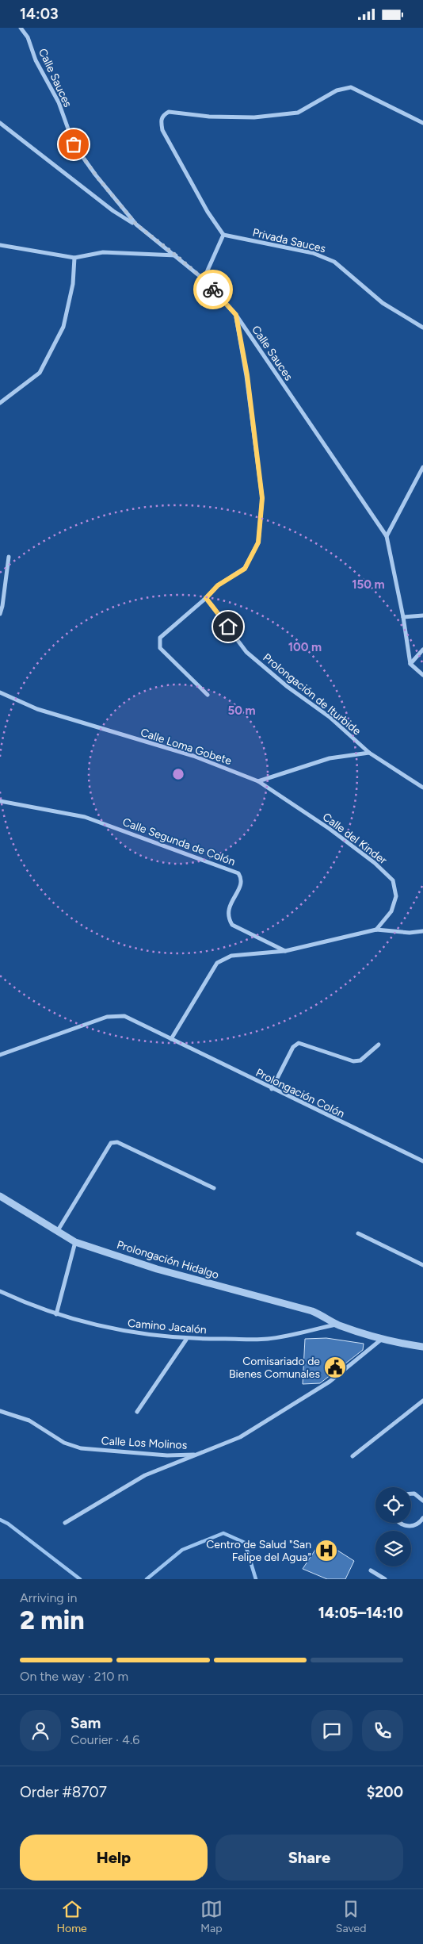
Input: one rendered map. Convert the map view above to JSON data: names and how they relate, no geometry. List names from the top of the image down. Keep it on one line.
{"streets":{"street":["Calle Sauces","Privada Sauces","Prolongación de Iturbide","Calle Loma Gobete","Calle del Kinder","Calle Segunda de Colón","Prolongación Colón","Prolongación Hidalgo","Camino Jacalón","Calle Los Molinos"]},"crossings":[["Calle Loma Gobete","Calle del Kinder"],["Prolongación Hidalgo","Camino Jacalón"]],"places":{"public building":["Comisariado de Bienes Comunales"],"hospital":["Centro de Salud \"San Felipe del Agua\""]},"page":{"status":"14:03","heading":["2 min","Arriving in","14:05–14:10"],"panel":["Sam","Courier · 4.6","Order #8707","$200"],"bar":"On the way · 210 m","buttons":["Help","Share"],"tabs":["Home","Map","Saved"]},"rings":["150 m","100 m","50 m"]}
